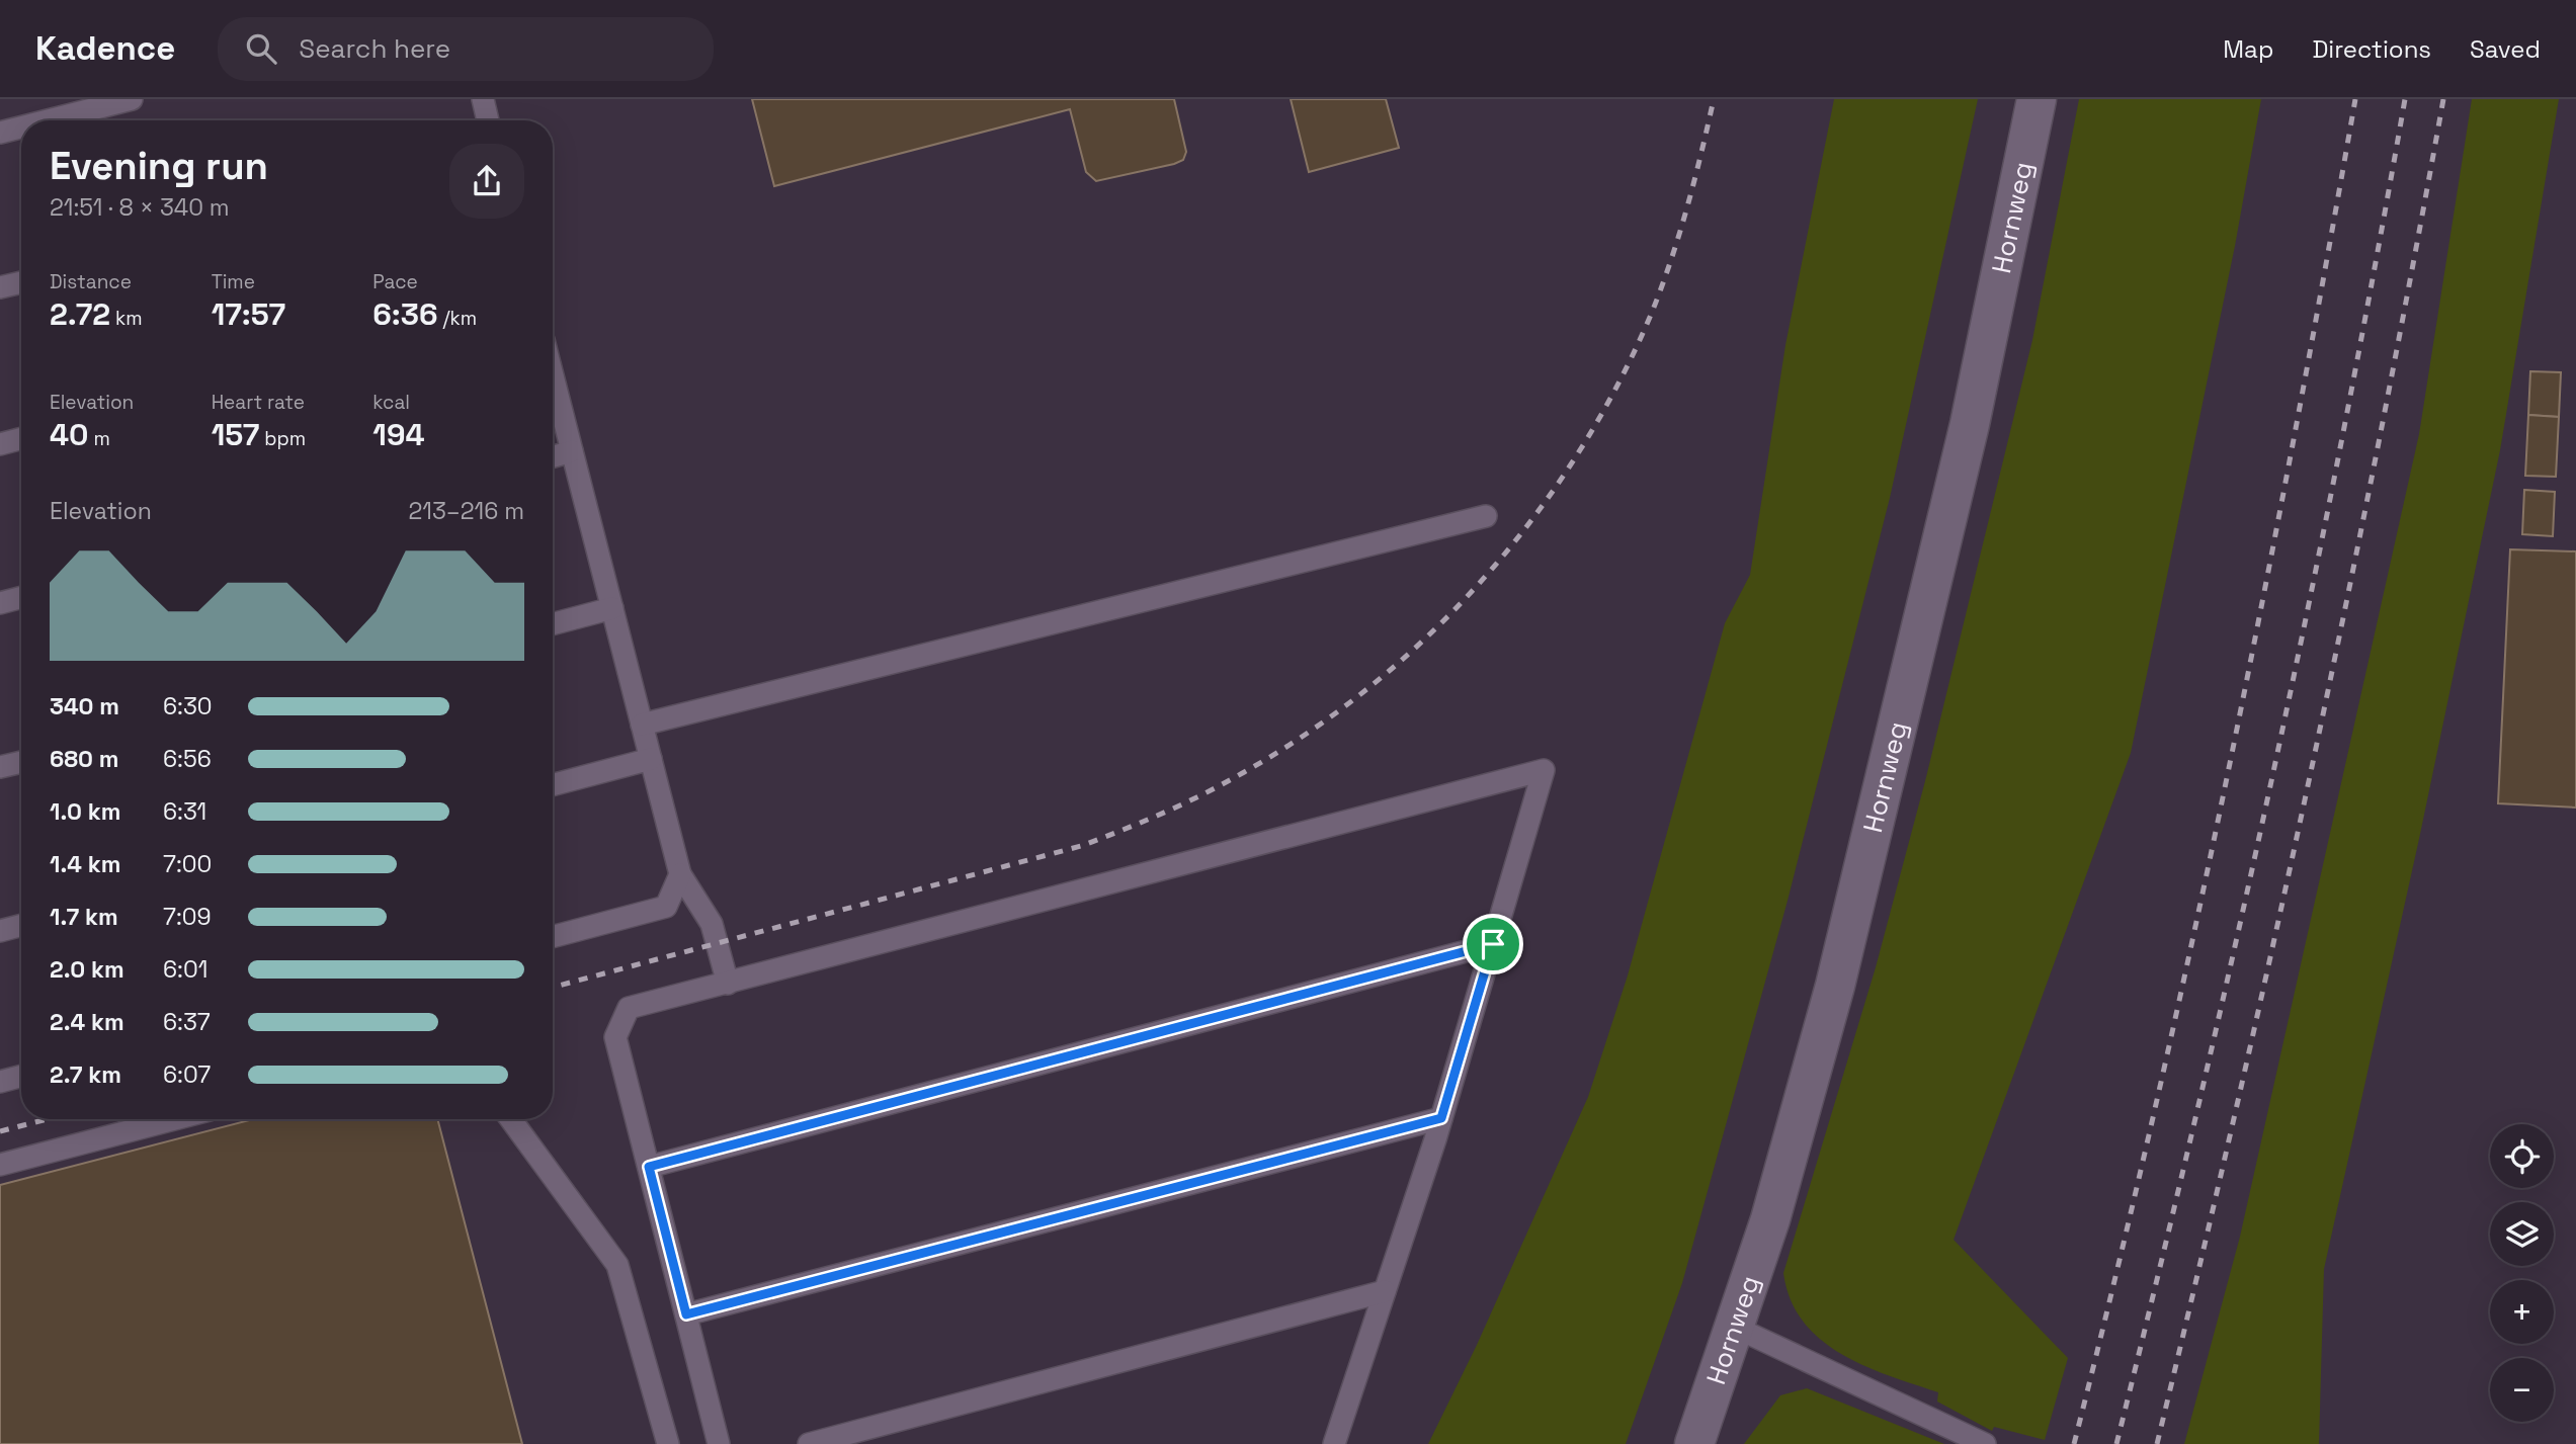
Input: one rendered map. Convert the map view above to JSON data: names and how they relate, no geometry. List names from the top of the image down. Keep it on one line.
{"streets":{"street":["Hornweg"]},"page":{"header":"Kadence","search":"Search here","nav":["Map","Directions","Saved"],"heading":["Evening run","21:51 · 8 × 340 m"],"stats":[["Distance","2.72 km"],["Time","17:57"],["Pace","6:36 /km"],["Elevation","40 m"],["Heart rate","157 bpm"],["kcal","194"]],"chart":["Elevation","213–216 m"],"list":[{"name":"340 m","note":"6:30"},{"name":"680 m","note":"6:56"},{"name":"1.0 km","note":"6:31"},{"name":"1.4 km","note":"7:00"},{"name":"1.7 km","note":"7:09"},{"name":"2.0 km","note":"6:01"},{"name":"2.4 km","note":"6:37"},{"name":"2.7 km","note":"6:07"}],"map_buttons":["+","−"]}}
